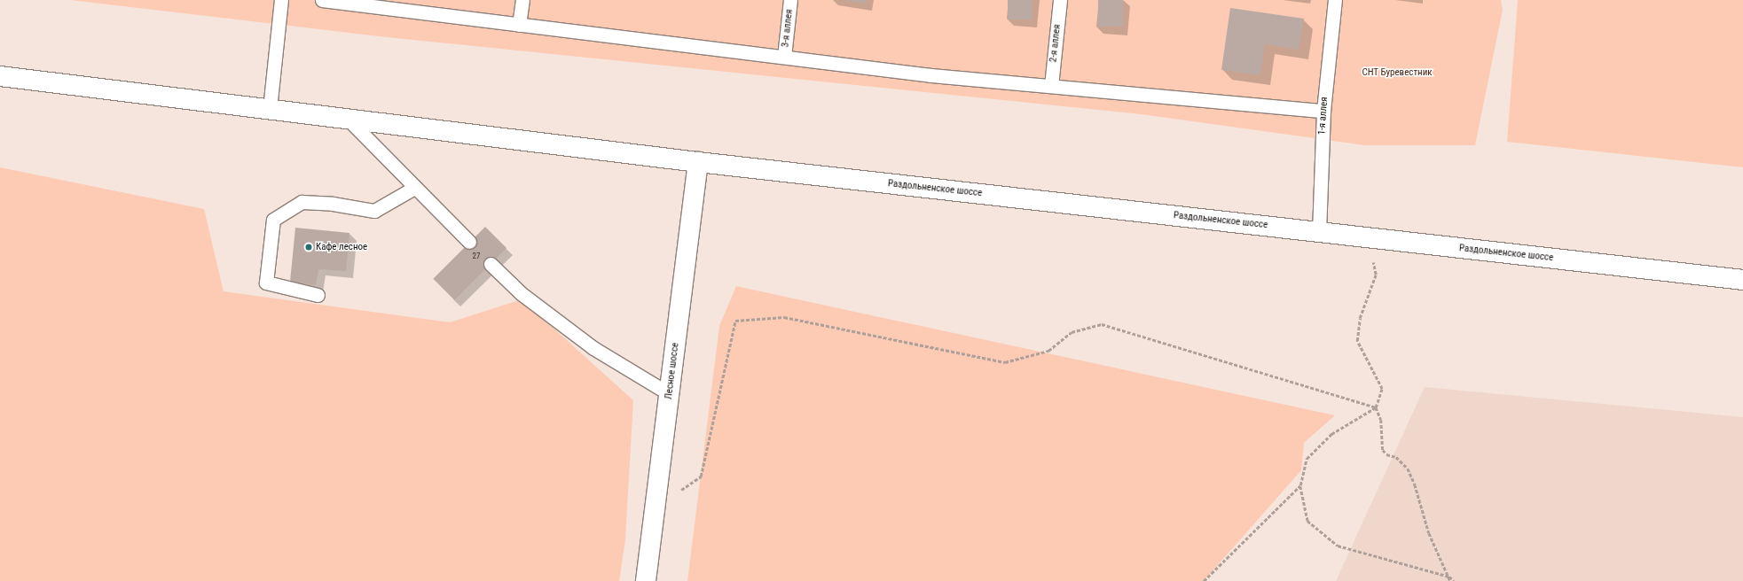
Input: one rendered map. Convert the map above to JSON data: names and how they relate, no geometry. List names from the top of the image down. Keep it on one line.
{"streets":{"main road":["Раздольненское шоссе","Лесное шоссе"],"lane":["3-я аллея","2-я аллея","1-я аллея"]},"crossings":[["1-я аллея","Раздольненское шоссе"],["Раздольненское шоссе","Лесное шоссе"]],"parks":["СНТ Буревестник"],"places":["Кафе лесное"],"house_numbers":["27"]}
